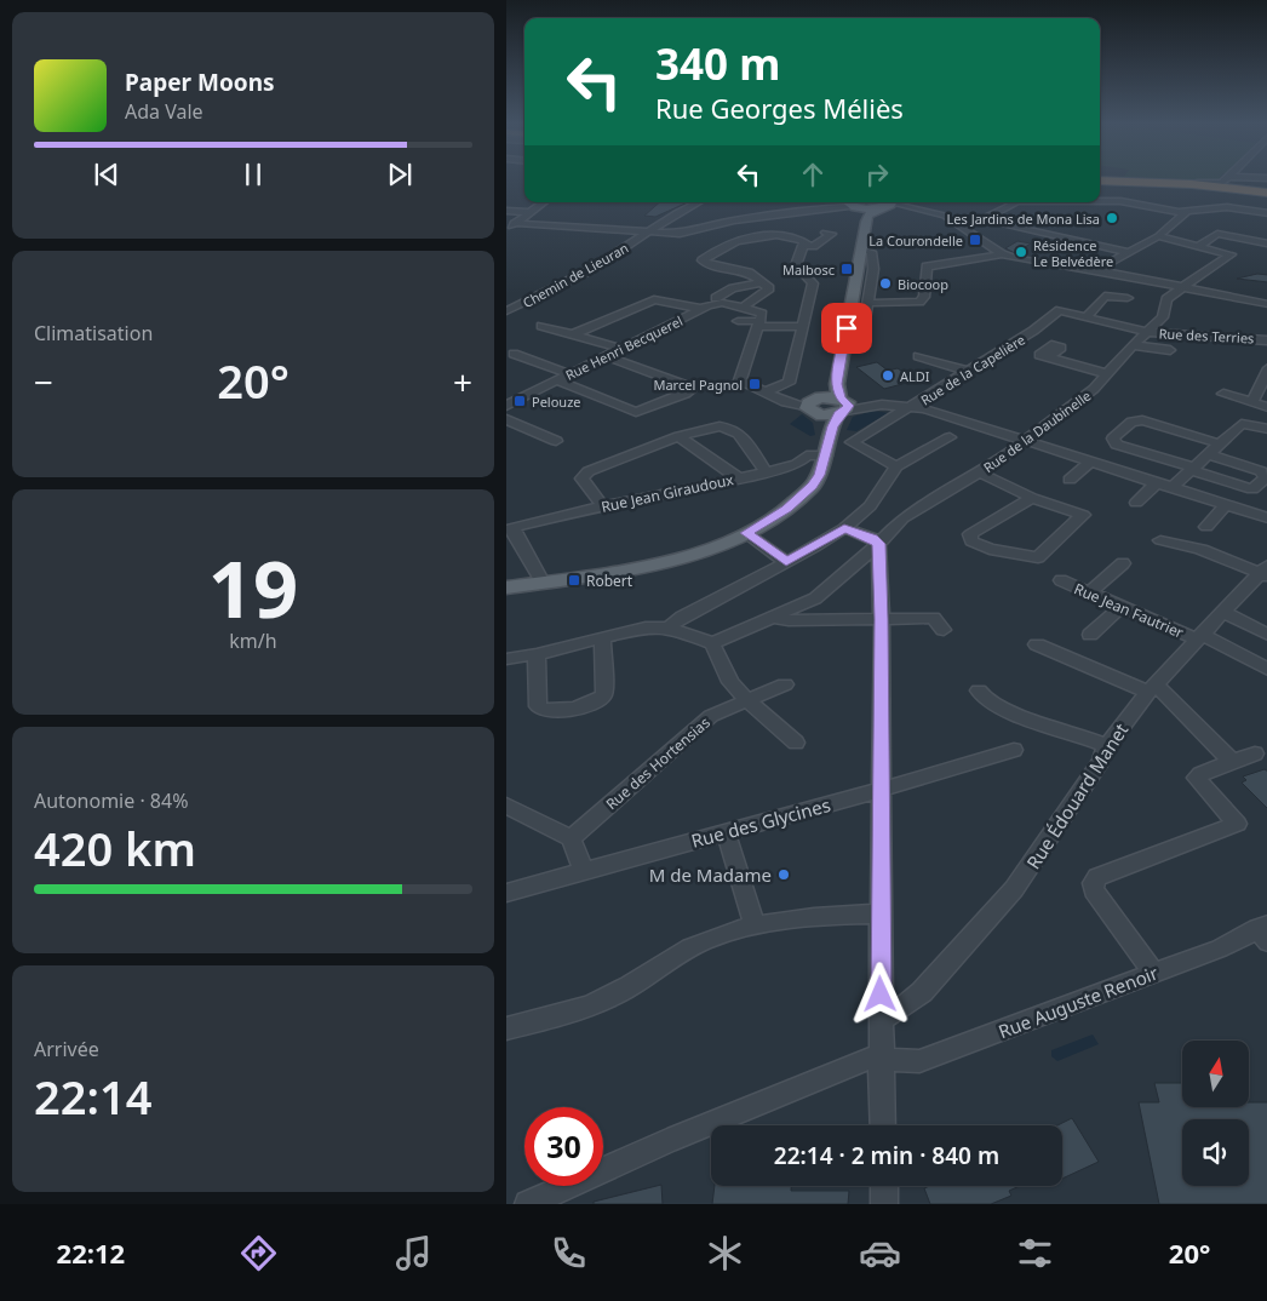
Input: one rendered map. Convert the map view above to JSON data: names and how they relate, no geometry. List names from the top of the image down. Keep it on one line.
{"streets":{"street":["Chemin de Lieuran","Rue des Terries","Rue Henri Becquerel","Rue de la Capelière","Rue de la Daubinelle","Rue Jean Giraudoux","Rue Jean Fautrier","Rue des Hortensias","Rue Édouard Manet","Rue des Glycines","Rue Auguste Renoir"]},"crossings":[["Rue des Terries","Rue de la Capelière"],["Rue des Terries","Rue de la Daubinelle"],["Rue Jean Fautrier","Rue Édouard Manet"]],"places":{"other":["Les Jardins de Mona Lisa","Résidence Le Belvédère","Biocoop","ALDI","M de Madame"],"transit":["La Courondelle","Malbosc","Marcel Pagnol","Pelouze","Robert"]},"north":"top","page":{"turn":["340 m","Rue Georges Méliès"],"song":["Paper Moons","Ada Vale"],"tile":["Climatisation",["19","km/h"],["Autonomie · 84%","420 km"],["Arrivée","22:14"]],"heat":["−","20°","+"],"limit":"30","trip":"22:14 · 2 min · 840 m","tabs":["22:12","20°"]}}
